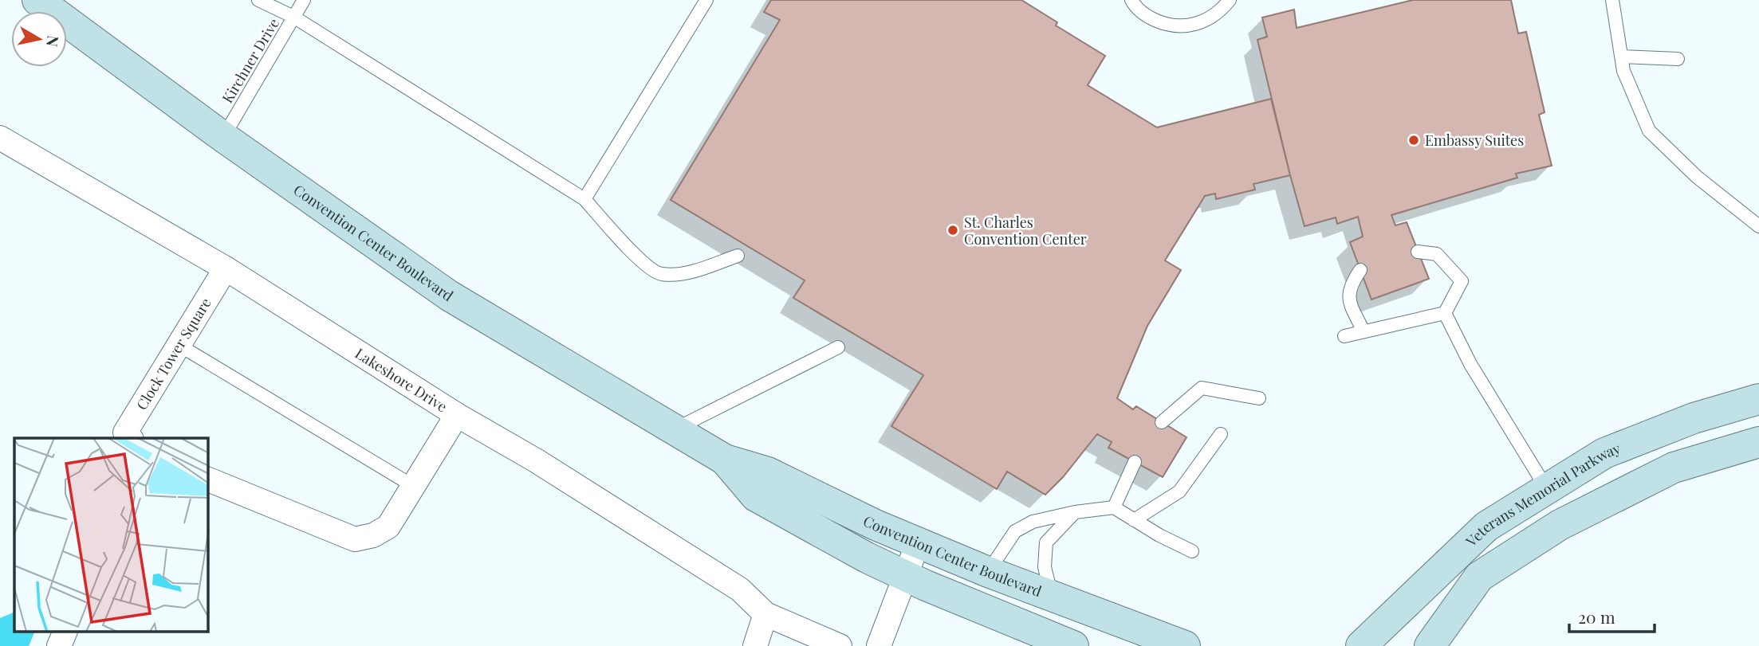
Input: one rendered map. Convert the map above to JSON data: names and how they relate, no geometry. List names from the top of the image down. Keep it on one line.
{"streets":{"street":["Convention Center Boulevard","Clock Tower Square","Lakeshore Drive","Veterans Memorial Parkway"],"lane":["Kirchner Drive"]},"crossings":[["Kirchner Drive","Convention Center Boulevard"],["Clock Tower Square","Lakeshore Drive"]],"places":["Embassy Suites","St. Charles Convention Center"],"scale_bar":"20 m","north":"right"}
